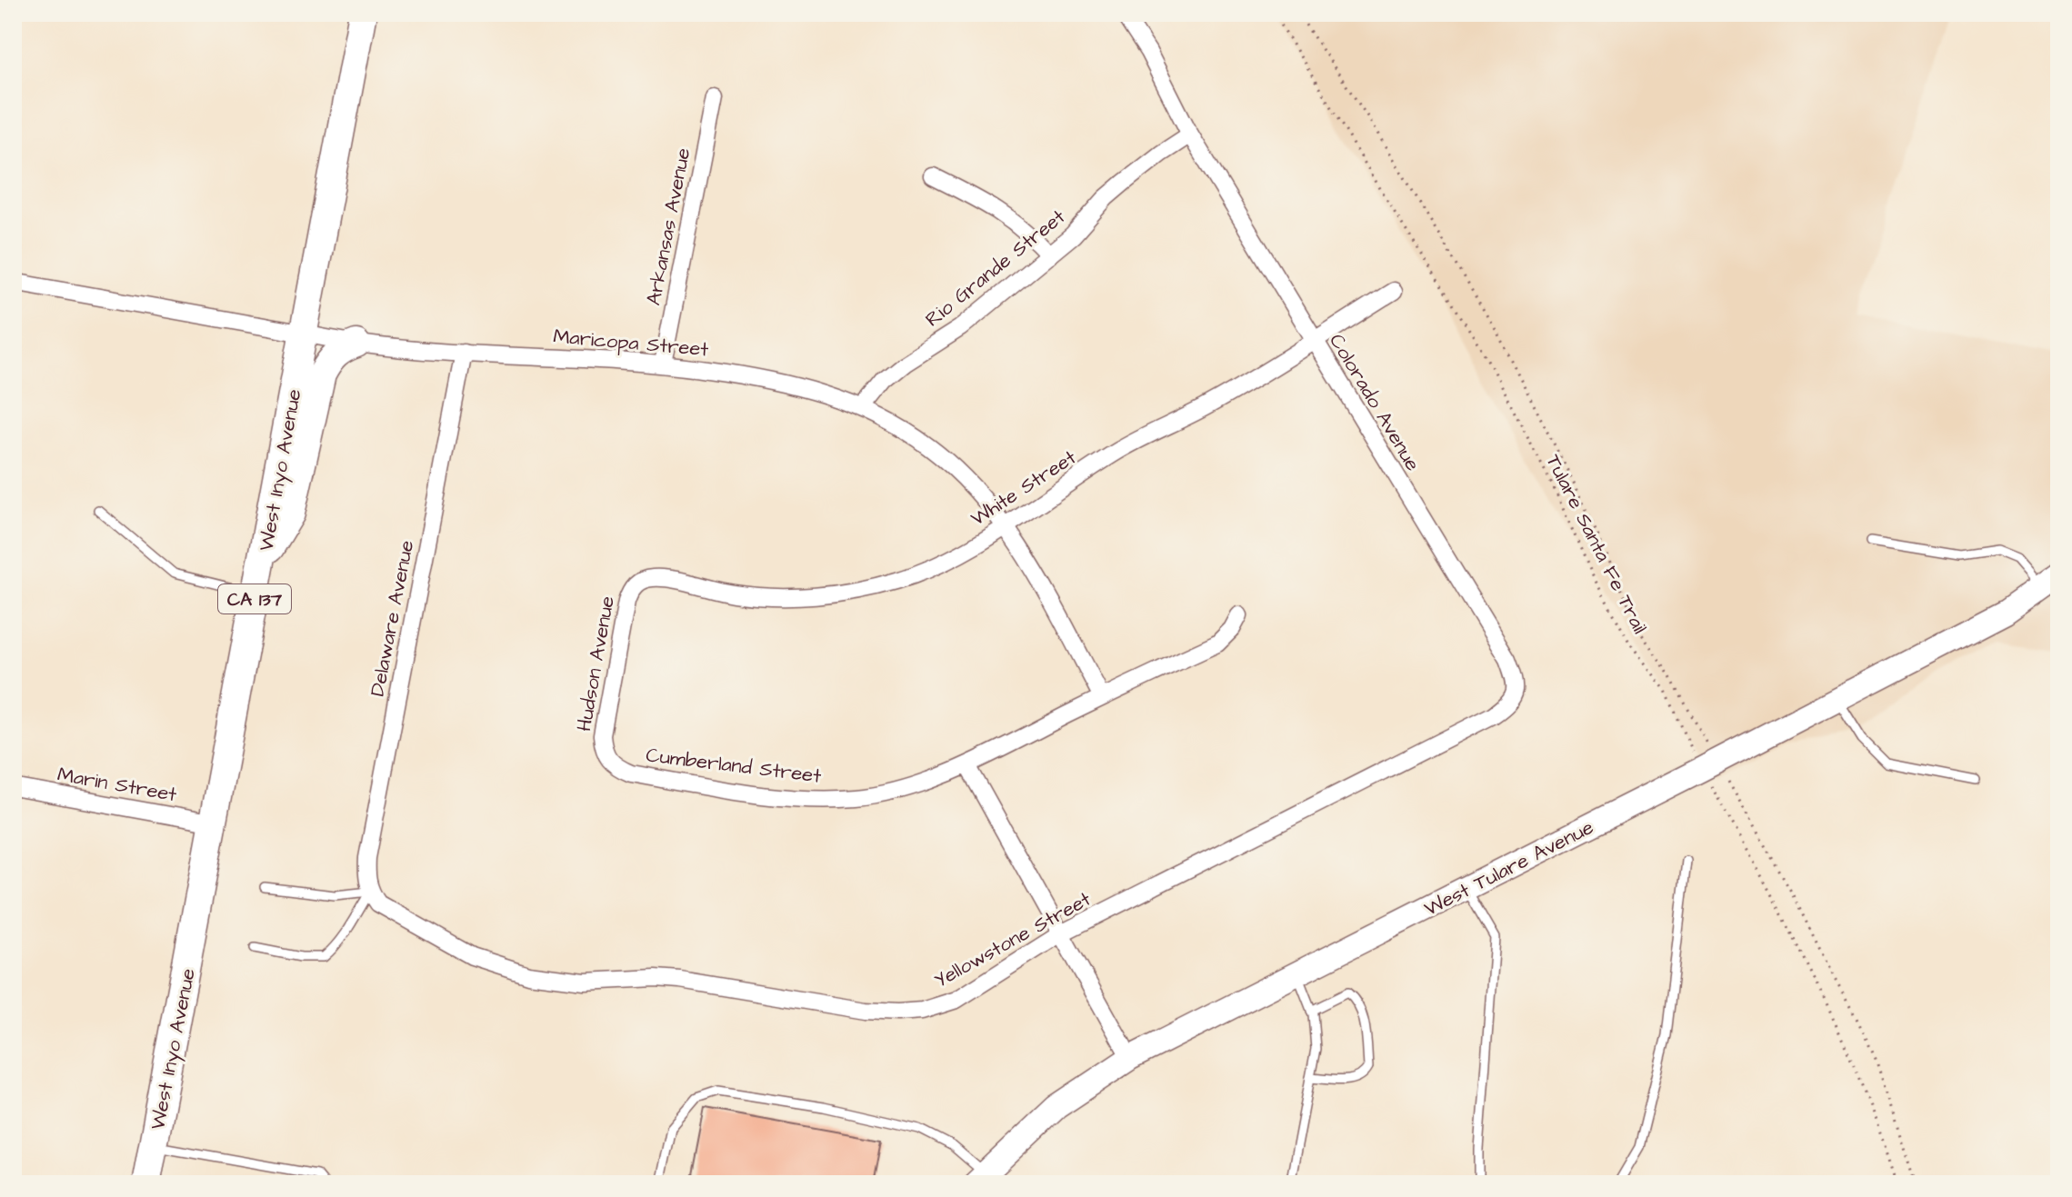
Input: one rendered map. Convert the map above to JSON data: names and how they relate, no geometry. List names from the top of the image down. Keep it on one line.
{"streets":{"main road":["West Inyo Avenue","CA 137","West Tulare Avenue"],"street":["Arkansas Avenue","Rio Grande Street","Maricopa Street","Colorado Avenue","White Street","Delaware Avenue","Hudson Avenue","Cumberland Street","Marin Street","Yellowstone Street"],"path":["Tulare Santa Fe Trail"]},"crossings":[["Arkansas Avenue","Maricopa Street"],["Rio Grande Street","Maricopa Street"],["Rio Grande Street","Colorado Avenue"],["Maricopa Street","West Inyo Avenue"],["Maricopa Street","White Street"],["Maricopa Street","Delaware Avenue"],["Maricopa Street","Cumberland Street"],["Colorado Avenue","White Street"],["Colorado Avenue","Yellowstone Street"],["West Inyo Avenue","Marin Street"],["White Street","Hudson Avenue"],["Tulare Santa Fe Trail","West Tulare Avenue"],["Delaware Avenue","Yellowstone Street"],["Hudson Avenue","Cumberland Street"]]}
